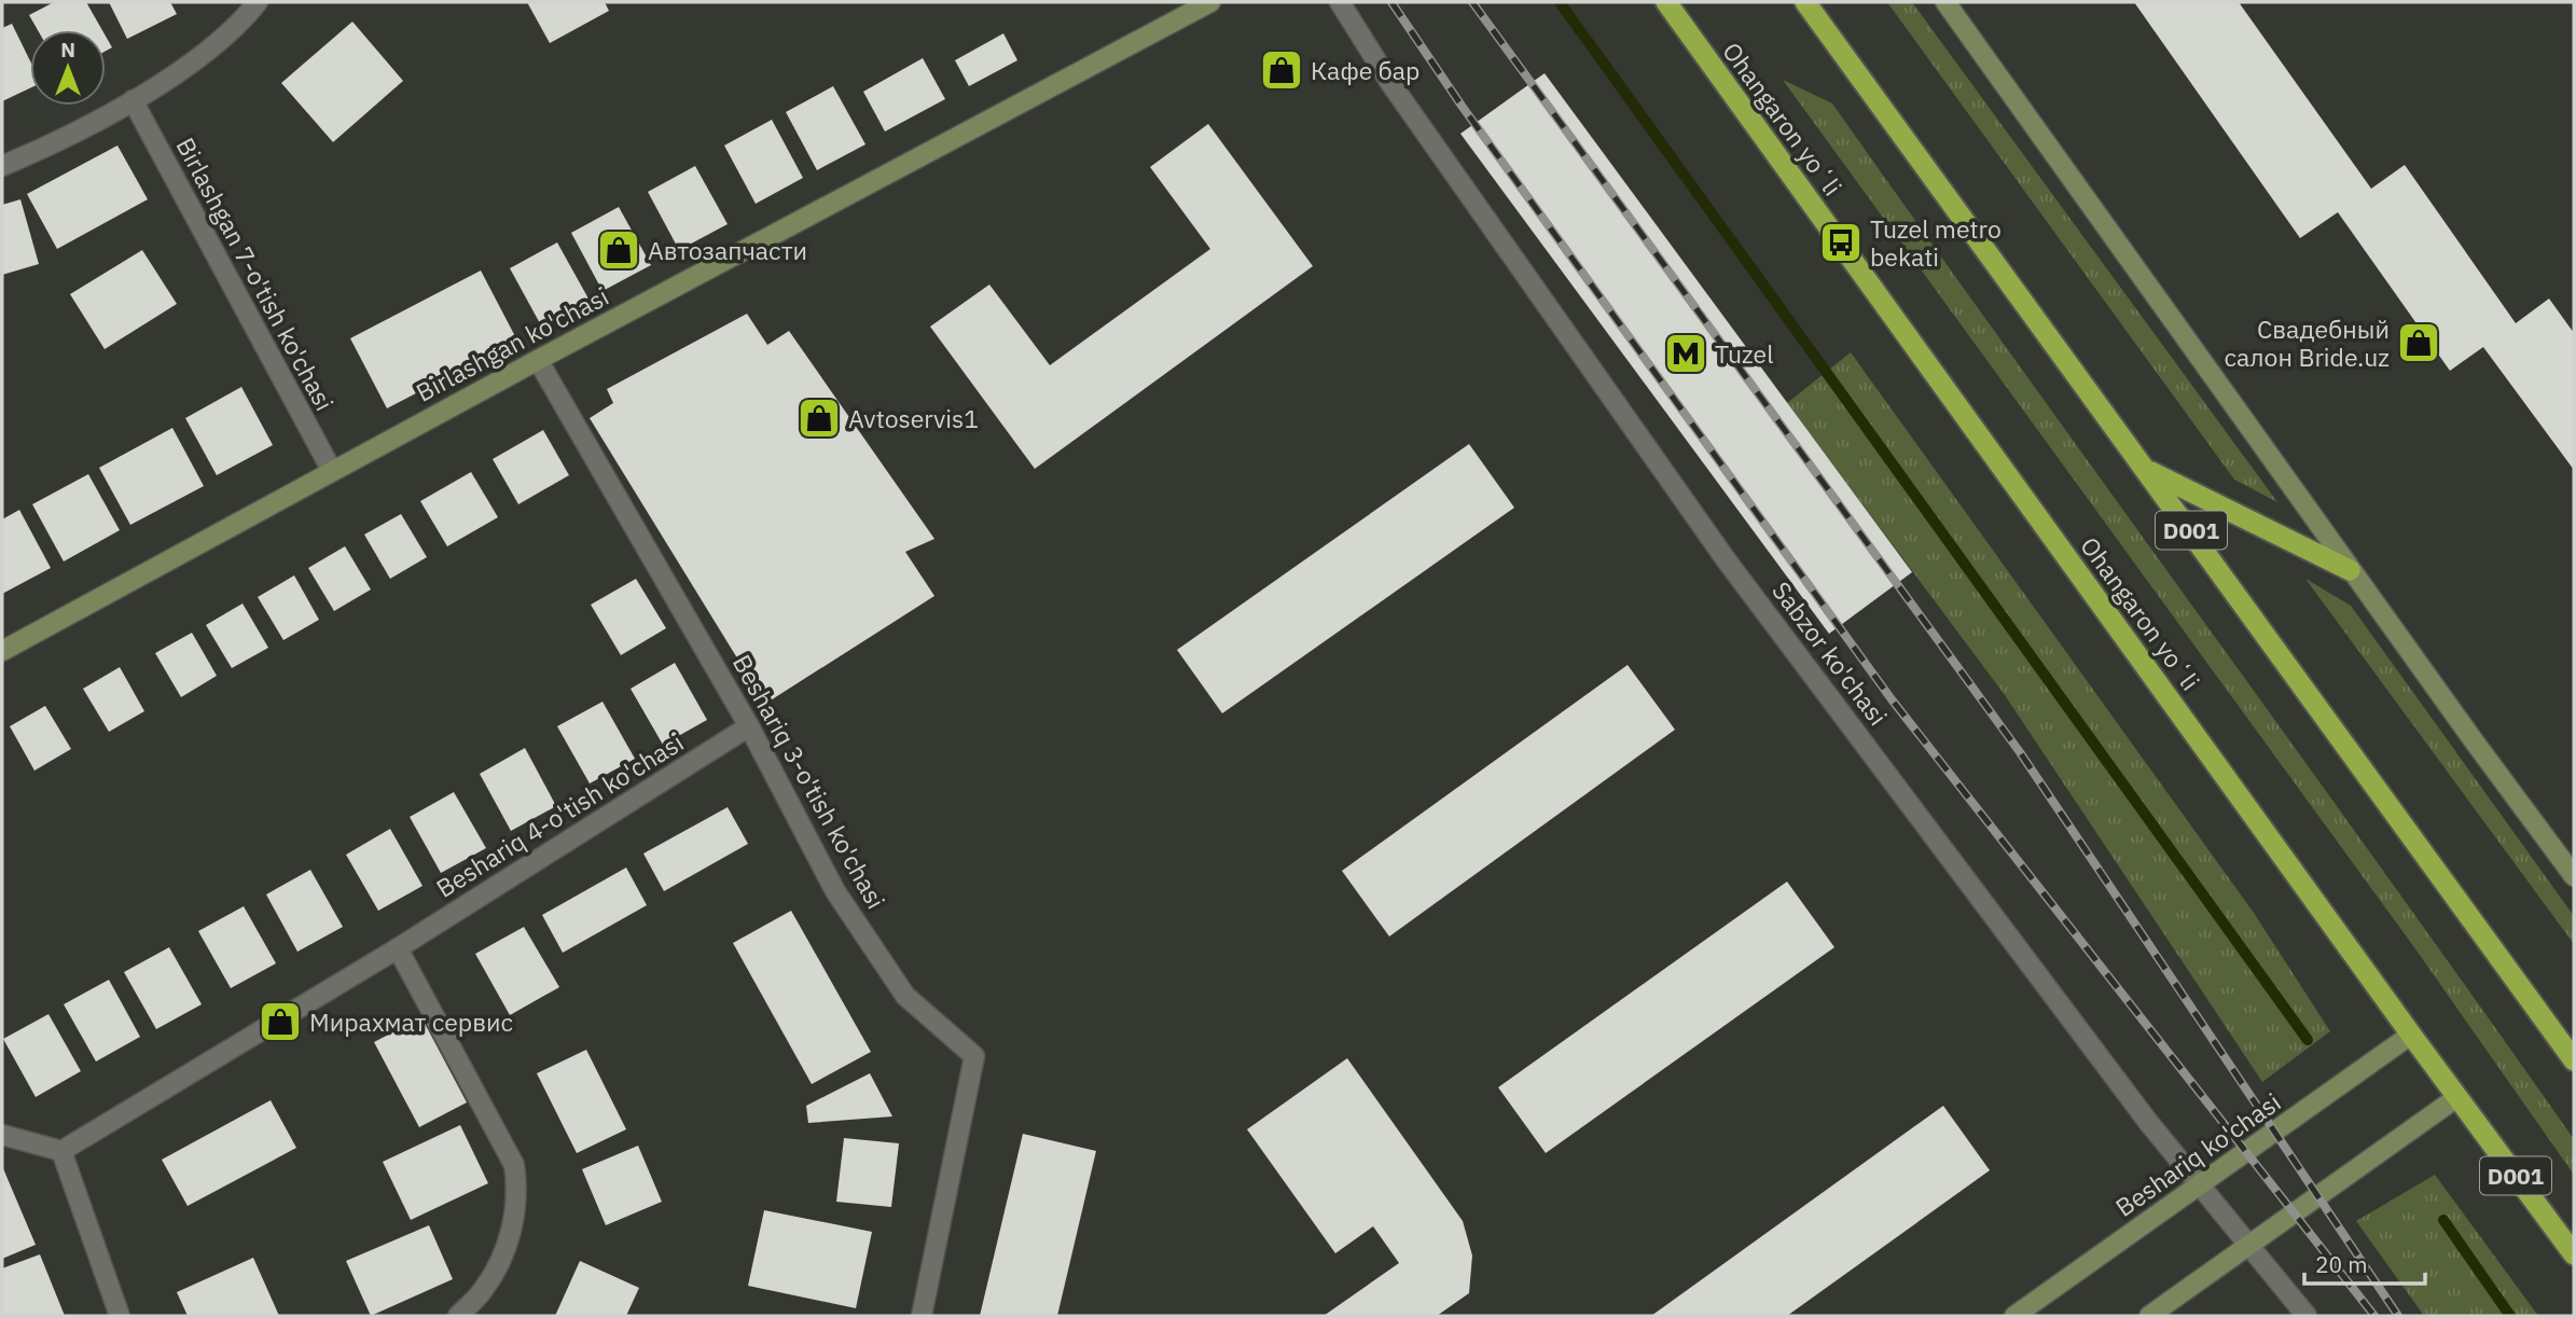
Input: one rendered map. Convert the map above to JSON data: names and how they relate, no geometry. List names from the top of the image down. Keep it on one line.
{"streets":{"highway":["Ohangaron yoʻli","D001"],"main road":["Birlashgan ko'chasi","Beshariq ko'chasi"],"street":["Birlashgan 7-o'tish ko'chasi","Sabzor ko'chasi","Beshariq 3-o'tish ko'chasi","Beshariq 4-o'tish ko'chasi"]},"crossings":[["Ohangaron yoʻli","Beshariq ko'chasi"],["Birlashgan 7-o'tish ko'chasi","Birlashgan ko'chasi"],["Birlashgan ko'chasi","Beshariq 3-o'tish ko'chasi"],["Sabzor ko'chasi","Beshariq ko'chasi"],["Beshariq 3-o'tish ko'chasi","Beshariq 4-o'tish ko'chasi"]],"places":{"shop":["Кафе бар","Автозапчасти","Свадебный салон Bride.uz","Avtoservis1","Мирахмат сервис"],"bus stop":["Tuzel metro bekati"],"metro station":["Tuzel"]},"scale_bar":"20 m","north":"top"}
